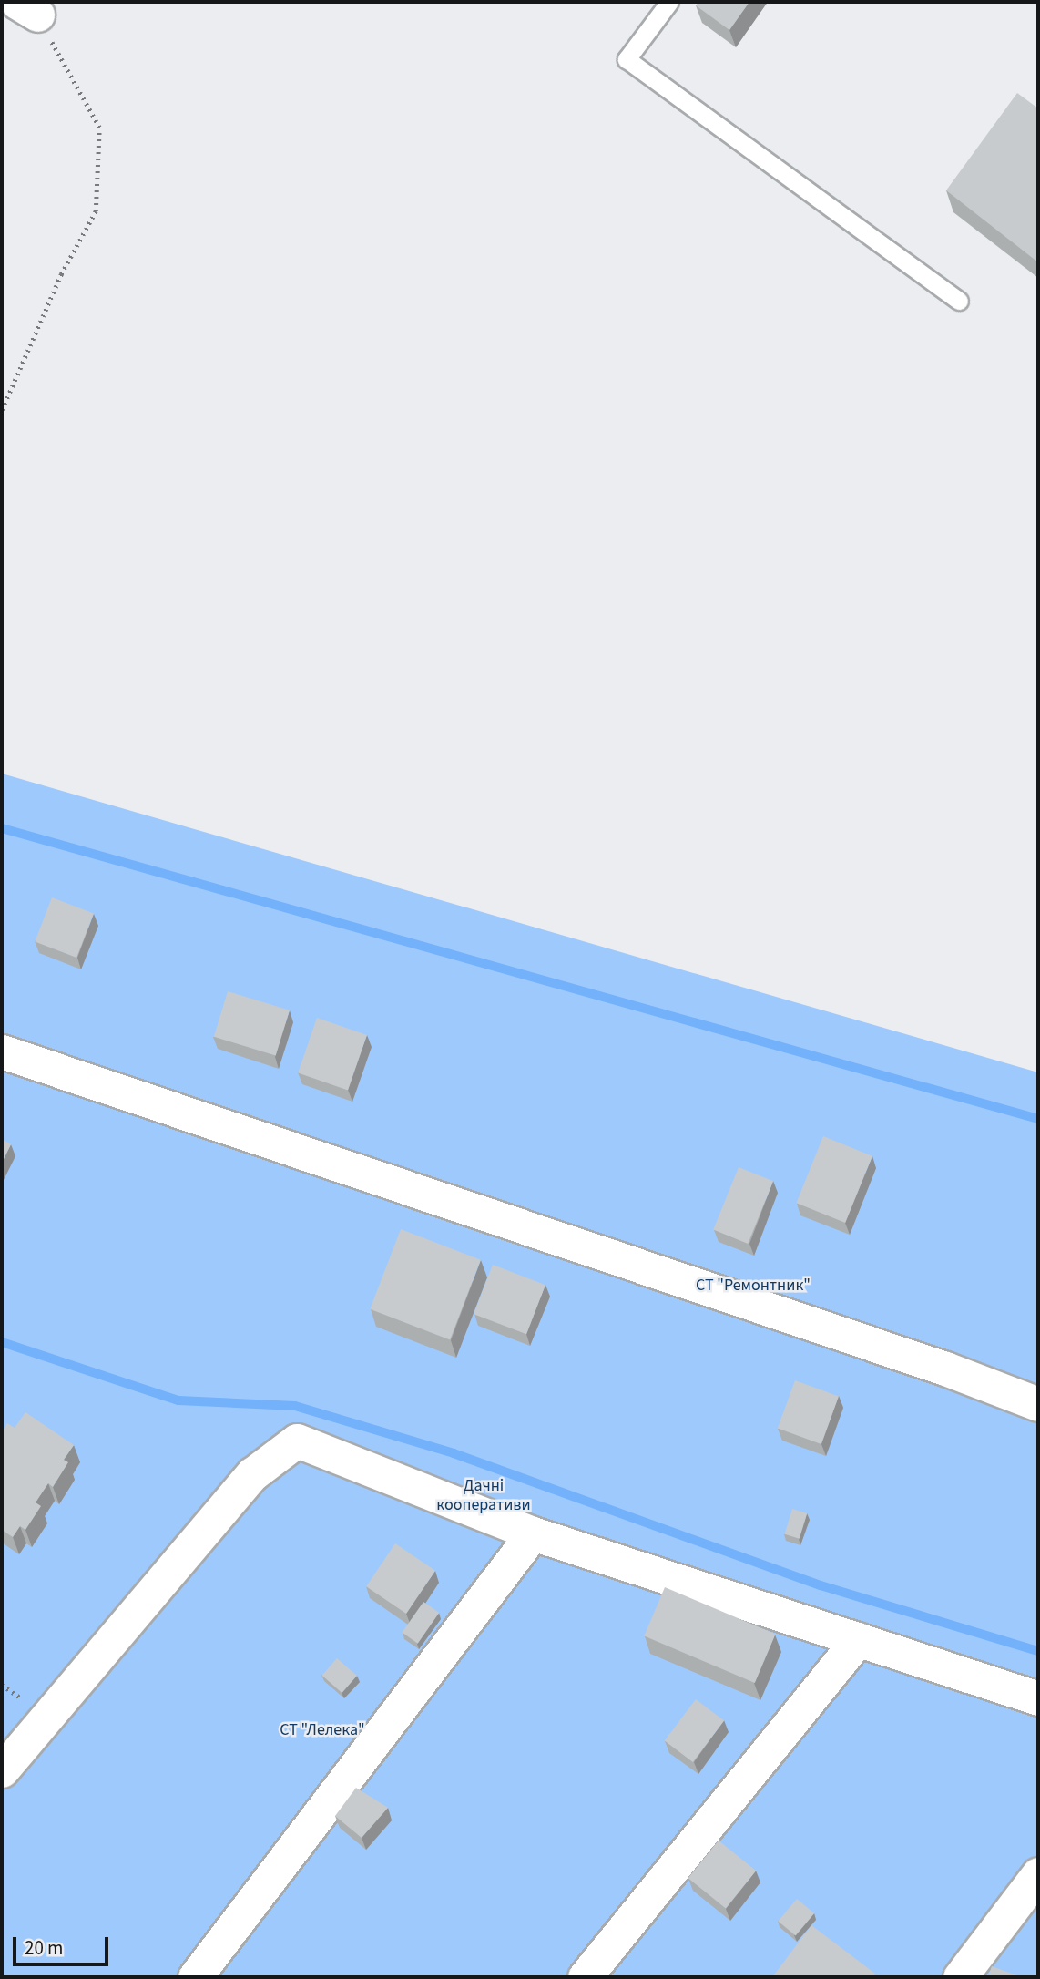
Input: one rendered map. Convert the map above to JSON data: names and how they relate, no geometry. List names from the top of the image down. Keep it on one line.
{"parks":["СТ \"Ремонтник\"","Дачні кооперативи","СТ \"Лелека\""],"scale_bar":"20 m"}
